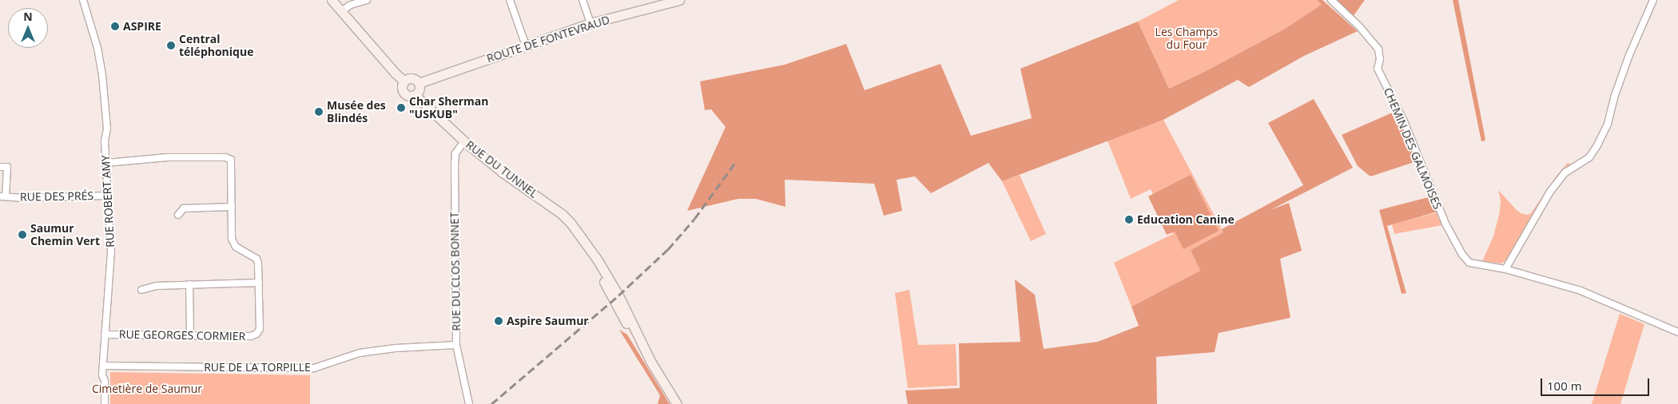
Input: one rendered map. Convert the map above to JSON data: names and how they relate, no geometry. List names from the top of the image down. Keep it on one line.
{"streets":{"street":["ROUTE DE FONTEVRAUD","CHEMIN DES GALMOISES","RUE DU TUNNEL","RUE DES PRÉS","RUE ROBERT AMY","RUE DU CLOS BONNET","RUE GEORGES CORMIER","RUE DE LA TORPILLE"]},"crossings":[["ROUTE DE FONTEVRAUD","RUE DU TUNNEL"],["RUE DU TUNNEL","RUE DU CLOS BONNET"],["RUE DES PRÉS","RUE ROBERT AMY"],["RUE ROBERT AMY","RUE GEORGES CORMIER"],["RUE ROBERT AMY","RUE DE LA TORPILLE"],["RUE DU CLOS BONNET","RUE DE LA TORPILLE"]],"parks":["Les Champs du Four","Cimetière de Saumur"],"places":["ASPIRE","Central téléphonique","Char Sherman \"USKUB\"","Musée des Blindés","Education Canine","Saumur Chemin Vert","Aspire Saumur"],"scale_bar":"100 m","north":"top"}
